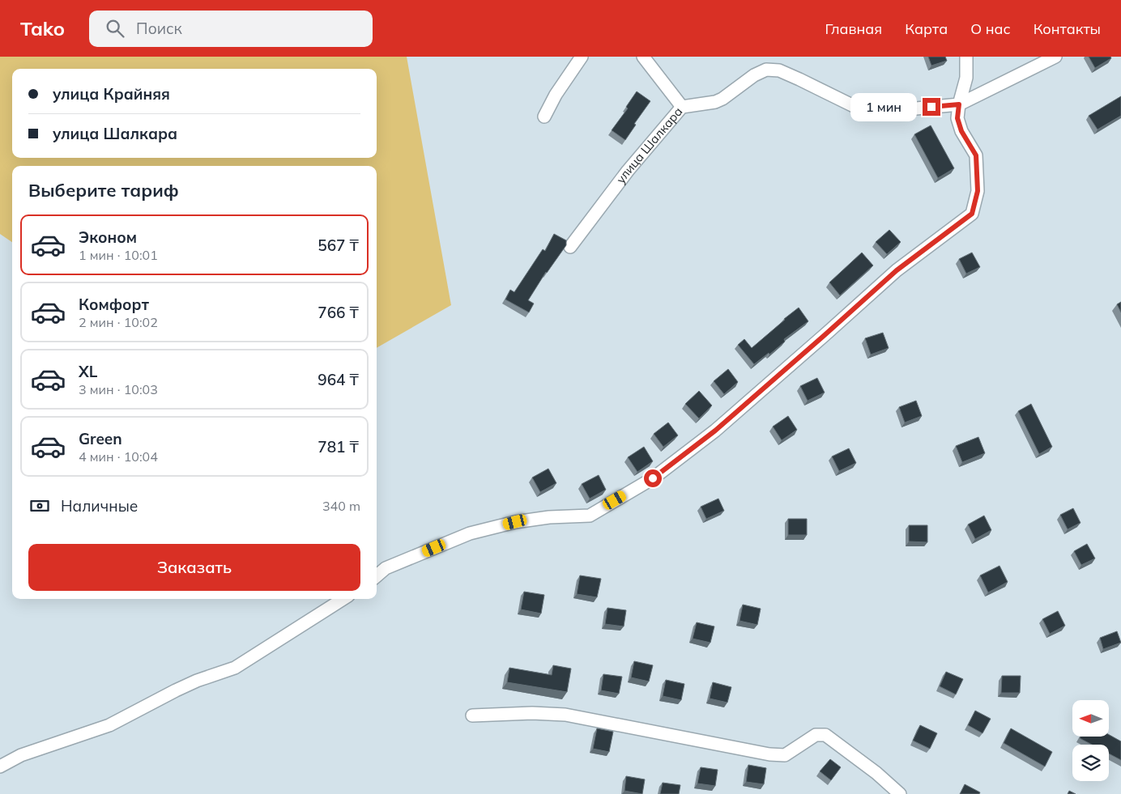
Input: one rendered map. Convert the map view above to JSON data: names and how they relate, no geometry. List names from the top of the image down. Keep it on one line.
{"streets":{"street":["улица Шалкара"]},"north":"left","page":{"header":"Tako","search":"Поиск","nav":["Главная","Карта","О нас","Контакты"],"banner":["улица Крайняя","улица Шалкара"],"bubble":"1 мин","heading":"Выберите тариф","list":[{"name":"Эконом","note":"1 мин · 10:01","value":"567 ₸"},{"name":"Комфорт","note":"2 мин · 10:02","value":"766 ₸"},{"name":"XL","note":"3 мин · 10:03","value":"964 ₸"},{"name":"Green","note":"4 мин · 10:04","value":"781 ₸"}],"pay":["Наличные","340 m"],"buttons":"Заказать"}}
